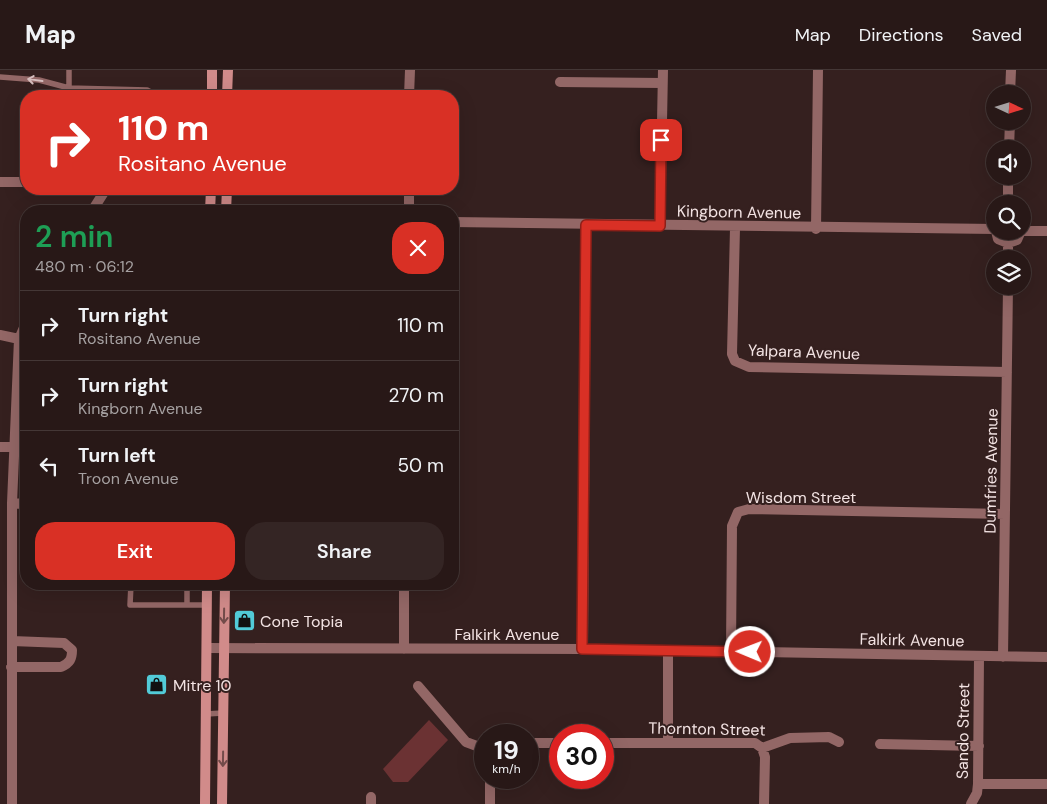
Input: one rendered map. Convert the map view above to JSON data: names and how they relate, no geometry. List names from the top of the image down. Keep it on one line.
{"streets":{"street":["Kingborn Avenue","Yalpara Avenue","Dumfries Avenue","Wisdom Street","Falkirk Avenue","Thornton Street","Sando Street"]},"crossings":[["Kingborn Avenue","Yalpara Avenue"],["Yalpara Avenue","Dumfries Avenue"],["Dumfries Avenue","Wisdom Street"],["Dumfries Avenue","Falkirk Avenue"],["Wisdom Street","Falkirk Avenue"],["Falkirk Avenue","Sando Street"]],"places":{"shop":["Cone Topia","Mitre 10"]},"north":"right","page":{"header":"Map","nav":["Map","Directions","Saved"],"turn":["110 m","Rositano Avenue"],"heading":["2 min","480 m · 06:12"],"list":[{"name":"Turn right","note":"Rositano Avenue","value":"110 m"},{"name":"Turn right","note":"Kingborn Avenue","value":"270 m"},{"name":"Turn left","note":"Troon Avenue","value":"50 m"}],"buttons":["Exit","Share"],"speed":"19 km/h","limit":"30"}}
